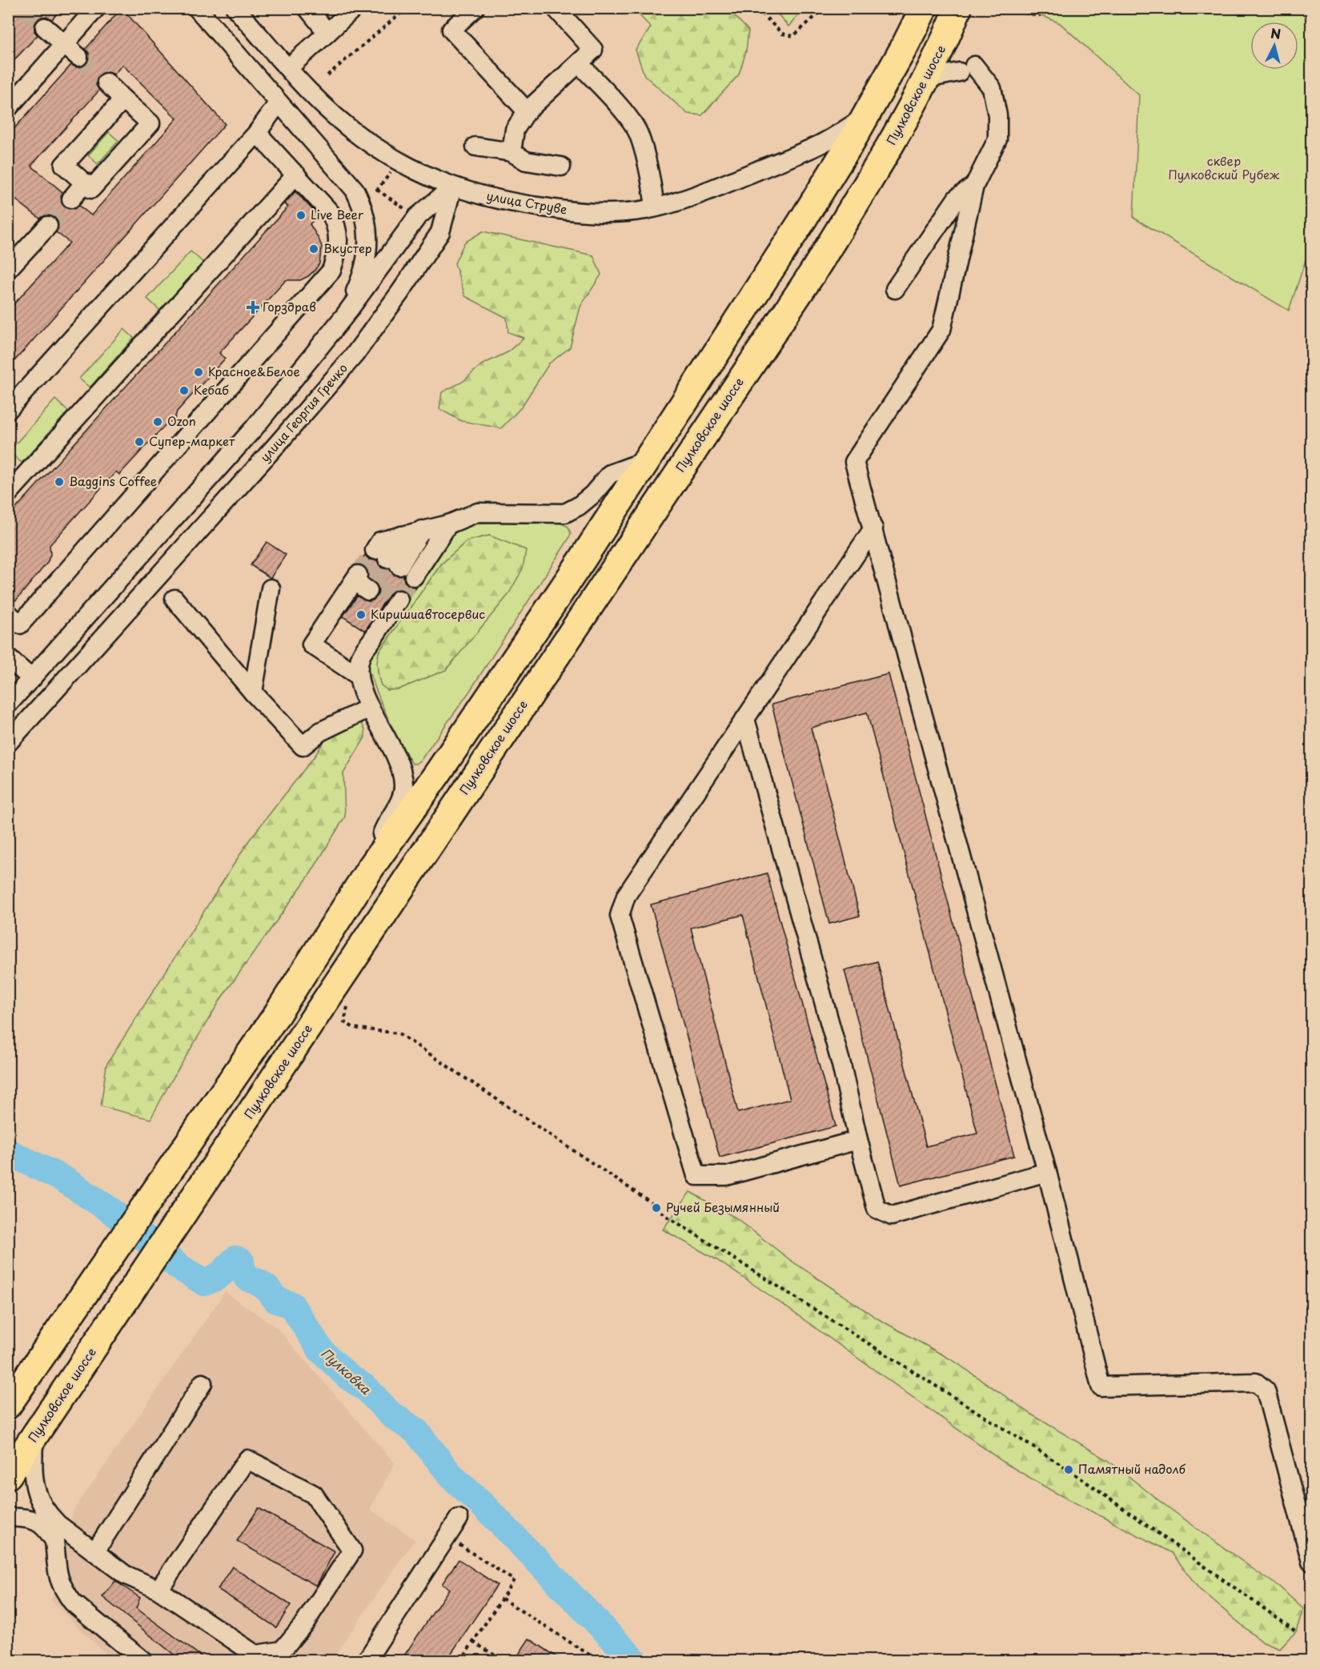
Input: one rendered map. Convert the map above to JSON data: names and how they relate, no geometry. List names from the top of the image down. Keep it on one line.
{"streets":{"highway":["Пулковское шоссе"],"street":["улица Струве","улица Георгия Гречко"]},"crossings":[["улица Струве","улица Георгия Гречко"]],"water":["Пулковка"],"parks":["сквер Пулковский Рубеж"],"places":{"other":["Live Beer","Вкустер","Красное&Белое","Кебаб","Ozon","Супер-маркет","Baggins Coffee","Киришиавтосервис","Ручей Безымянный","Памятный надолб"],"health":["Горздрав"]},"north":"top"}
